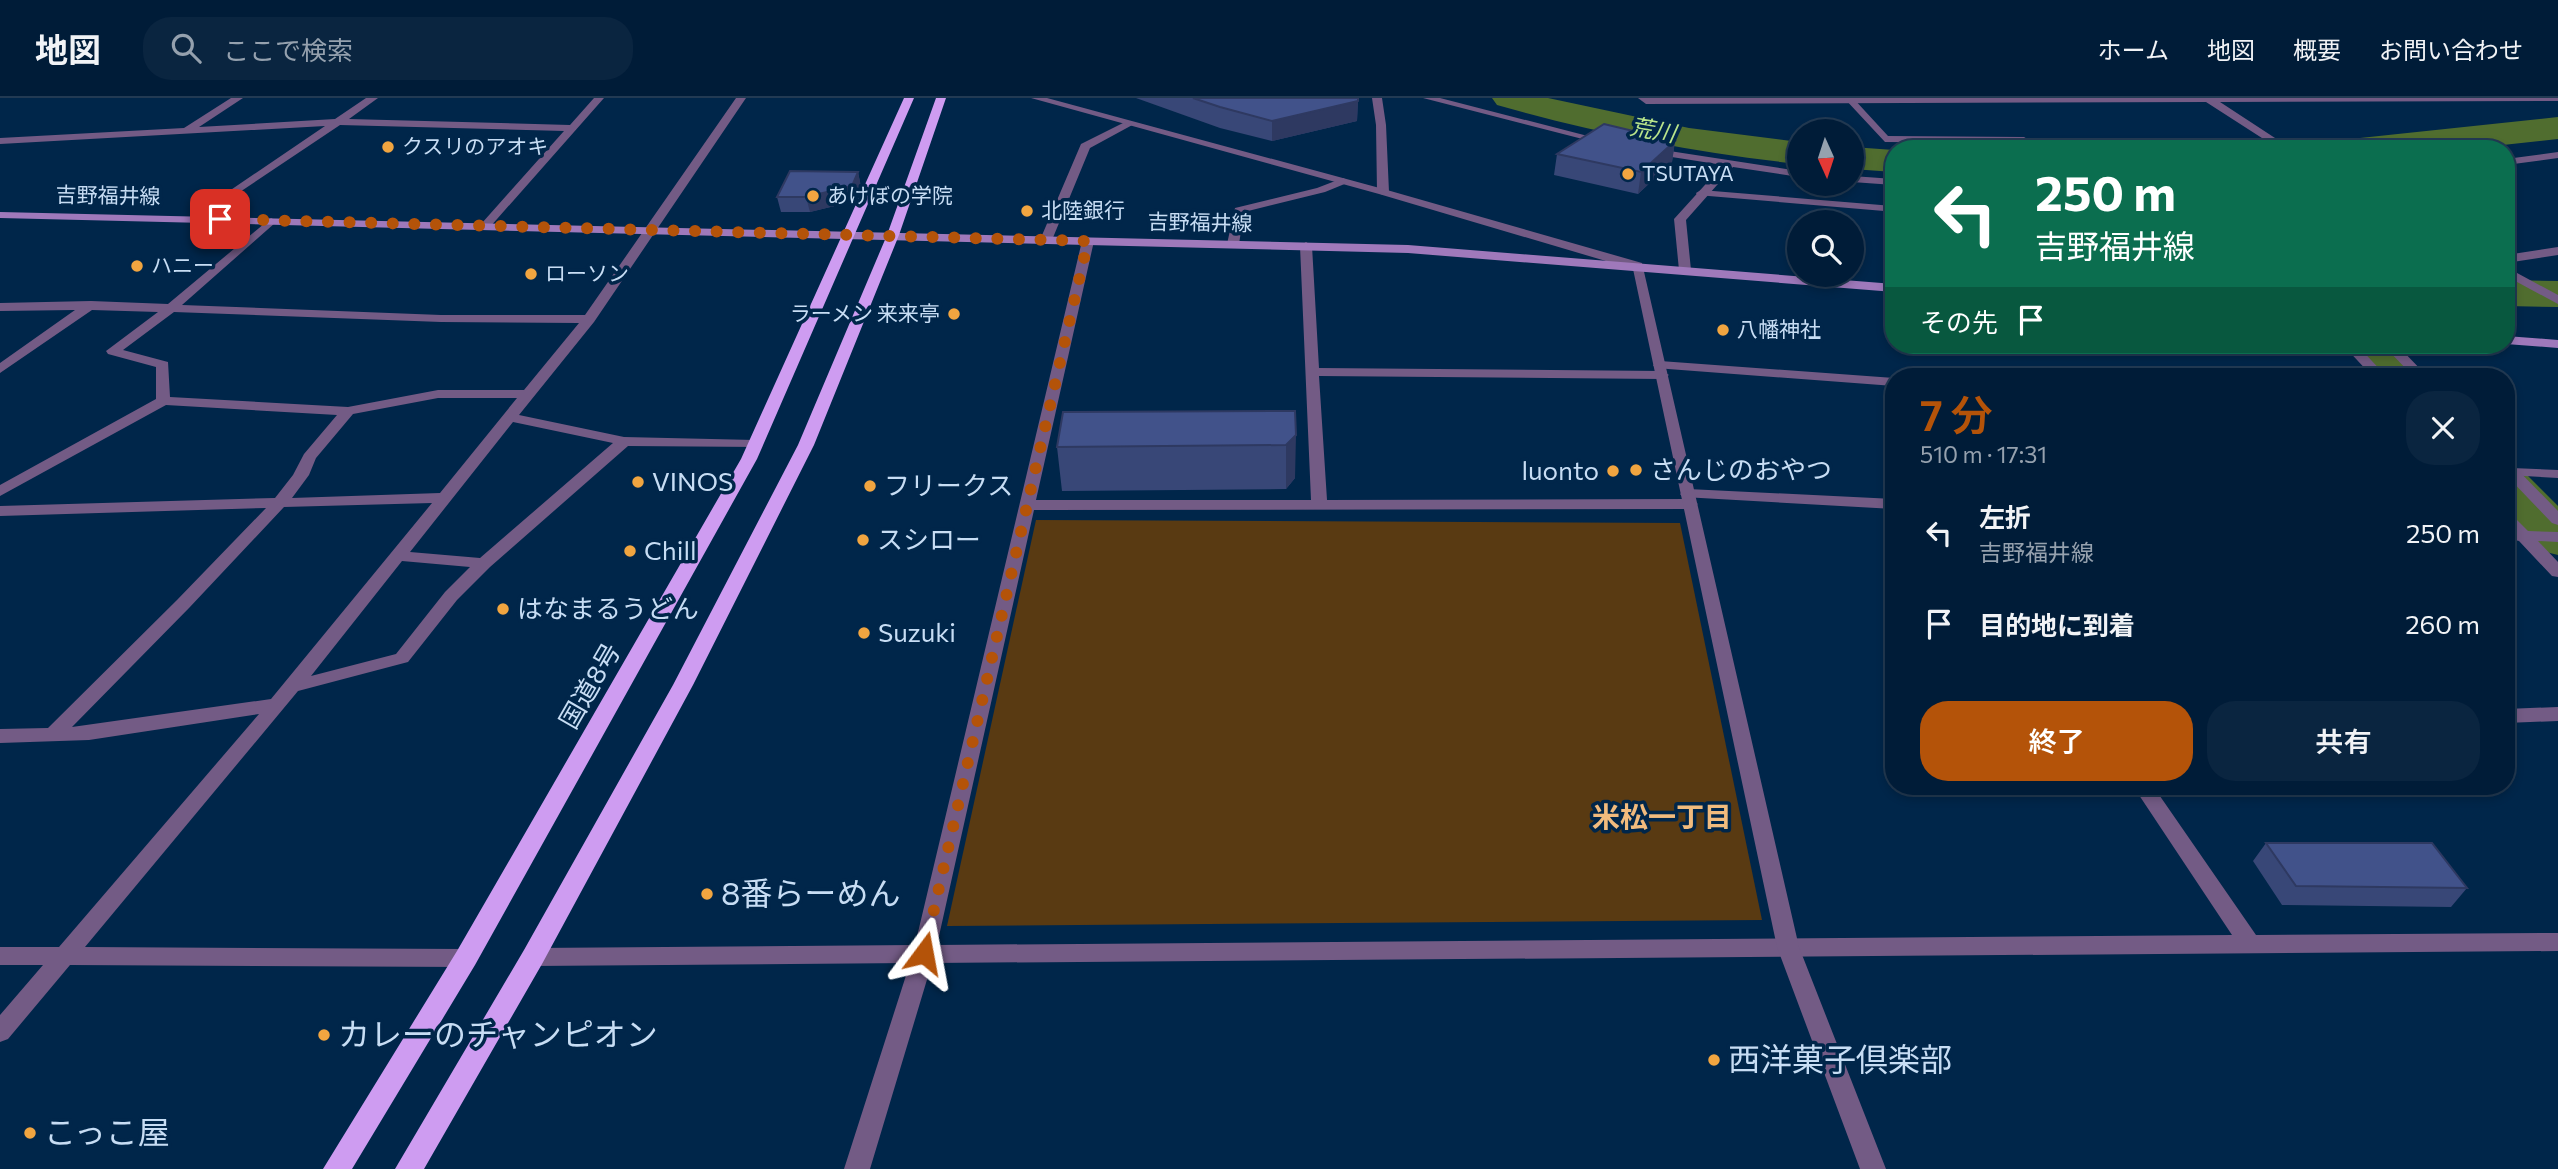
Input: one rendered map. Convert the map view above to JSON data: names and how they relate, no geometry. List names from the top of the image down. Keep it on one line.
{"streets":{"highway":["国道8号"],"main road":["吉野福井線"]},"crossings":[["吉野福井線","国道8号"]],"districts":["米松一丁目"],"water":["荒川"],"places":["クスリのアオキ","TSUTAYA","あけぼの学院","北陸銀行","ハニー","ローソン","ラーメン 来来亭","八幡神社","さんじのおやつ","luonto","VINOS","フリークス","スシロー","Chill","はなまるうどん","Suzuki","8番らーめん","カレーのチャンピオン","西洋菓子倶楽部","こっこ屋"],"north":"bottom","page":{"header":"地図","search":"ここで検索","nav":["ホーム","地図","概要","お問い合わせ"],"turn":["250 m","吉野福井線"],"then":"その先","heading":["7 分","510 m · 17:31"],"list":[{"name":"左折","note":"吉野福井線","value":"250 m"},{"name":"目的地に到着","value":"260 m"}],"buttons":["終了","共有"]}}
